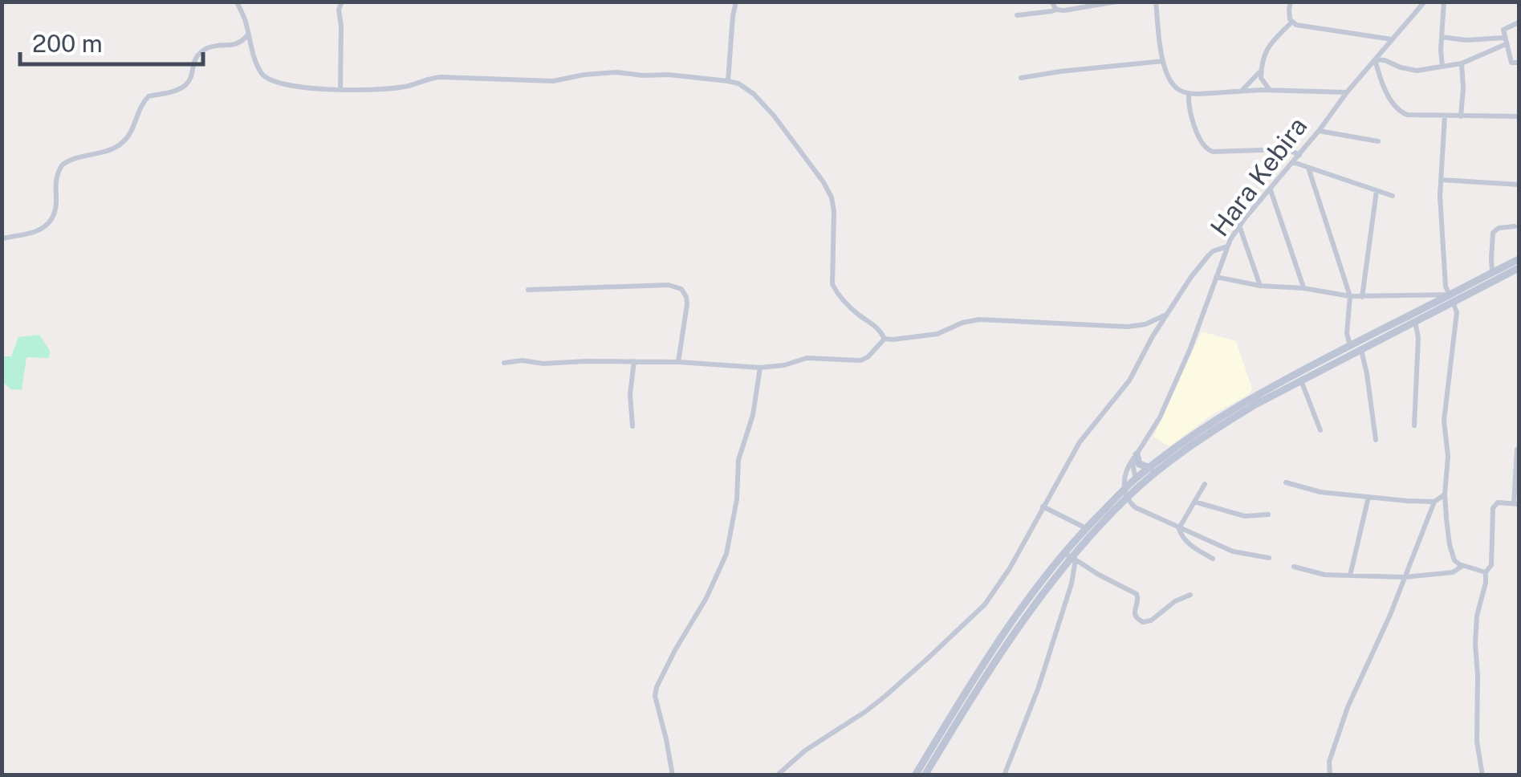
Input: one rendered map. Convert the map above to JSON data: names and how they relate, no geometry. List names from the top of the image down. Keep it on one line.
{"streets":{"street":["Hara Kebira"]},"scale_bar":"200 m"}
